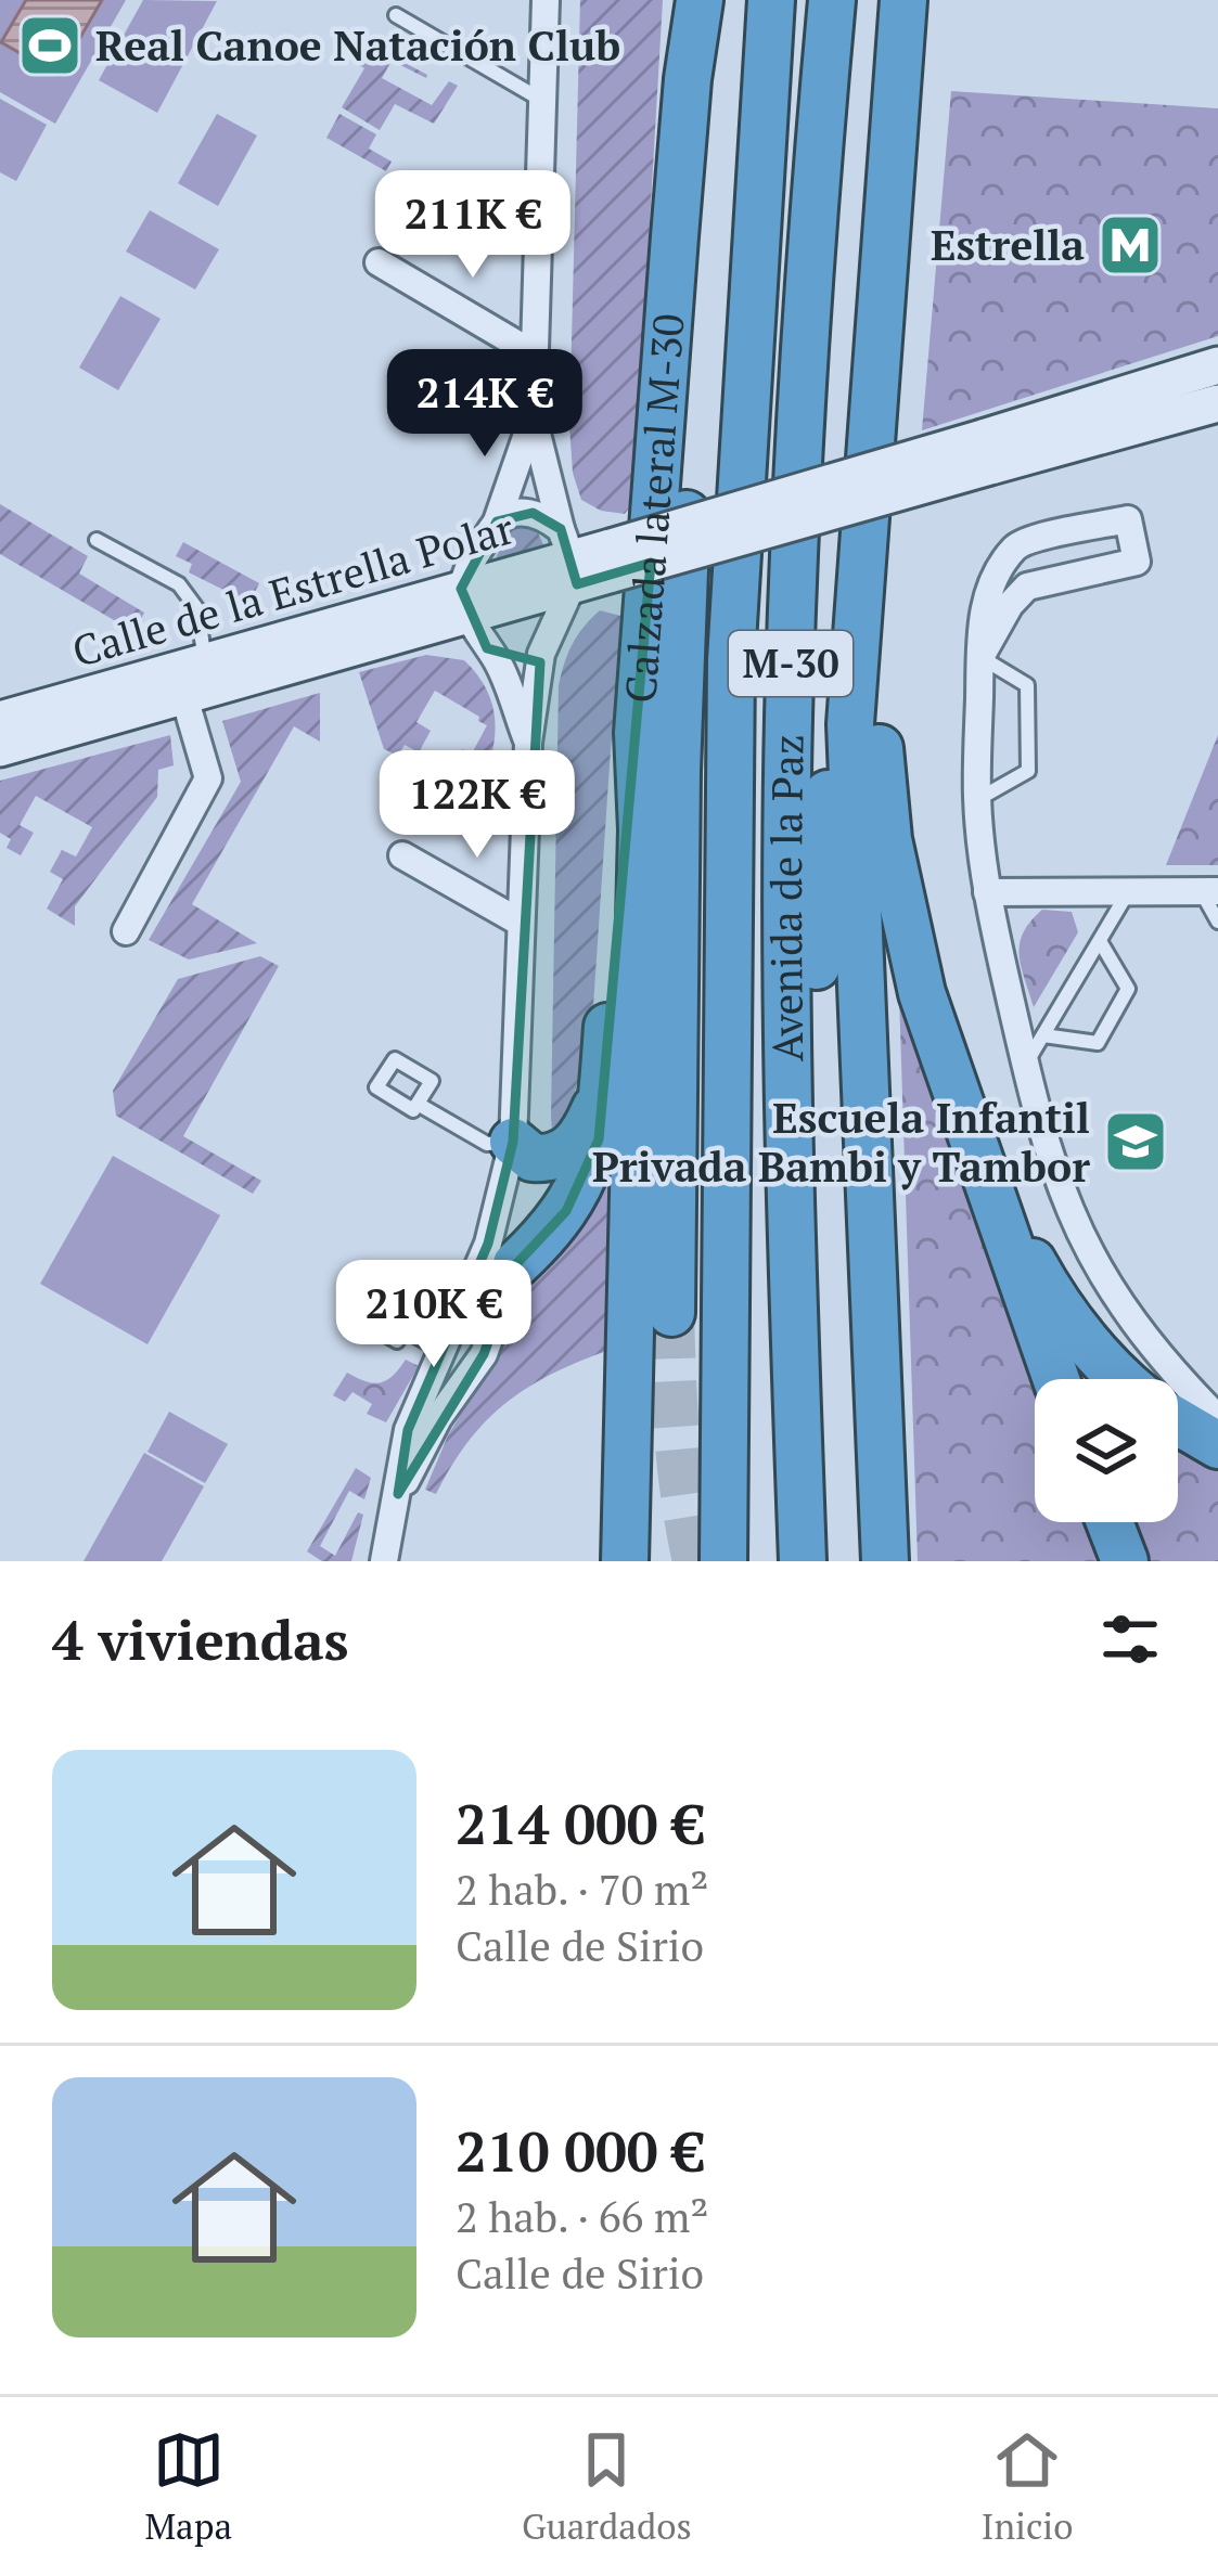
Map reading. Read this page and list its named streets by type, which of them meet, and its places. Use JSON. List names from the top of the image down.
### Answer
{
  "streets": {
    "highway": ["Calzada lateral M-30", "M-30", "Avenida de la Paz"],
    "main road": ["Calle de la Estrella Polar"]
  },
  "places": {
    "sports": ["Real Canoe Natación Club"],
    "metro station": ["Estrella"],
    "school or university": ["Escuela Infantil Privada Bambi y Tambor"]
  },
  "page": {
    "price": [
      "211K €",
      "214K €",
      "122K €",
      "210K €"
    ],
    "heading": "4 viviendas",
    "list": [
      {
        "name": "214 000 €",
        "note": "2 hab. · 70 m² · Calle de Sirio"
      },
      {
        "name": "210 000 €",
        "note": "2 hab. · 66 m² · Calle de Sirio"
      }
    ],
    "tabs": ["Mapa", "Guardados", "Inicio"]
  }
}
